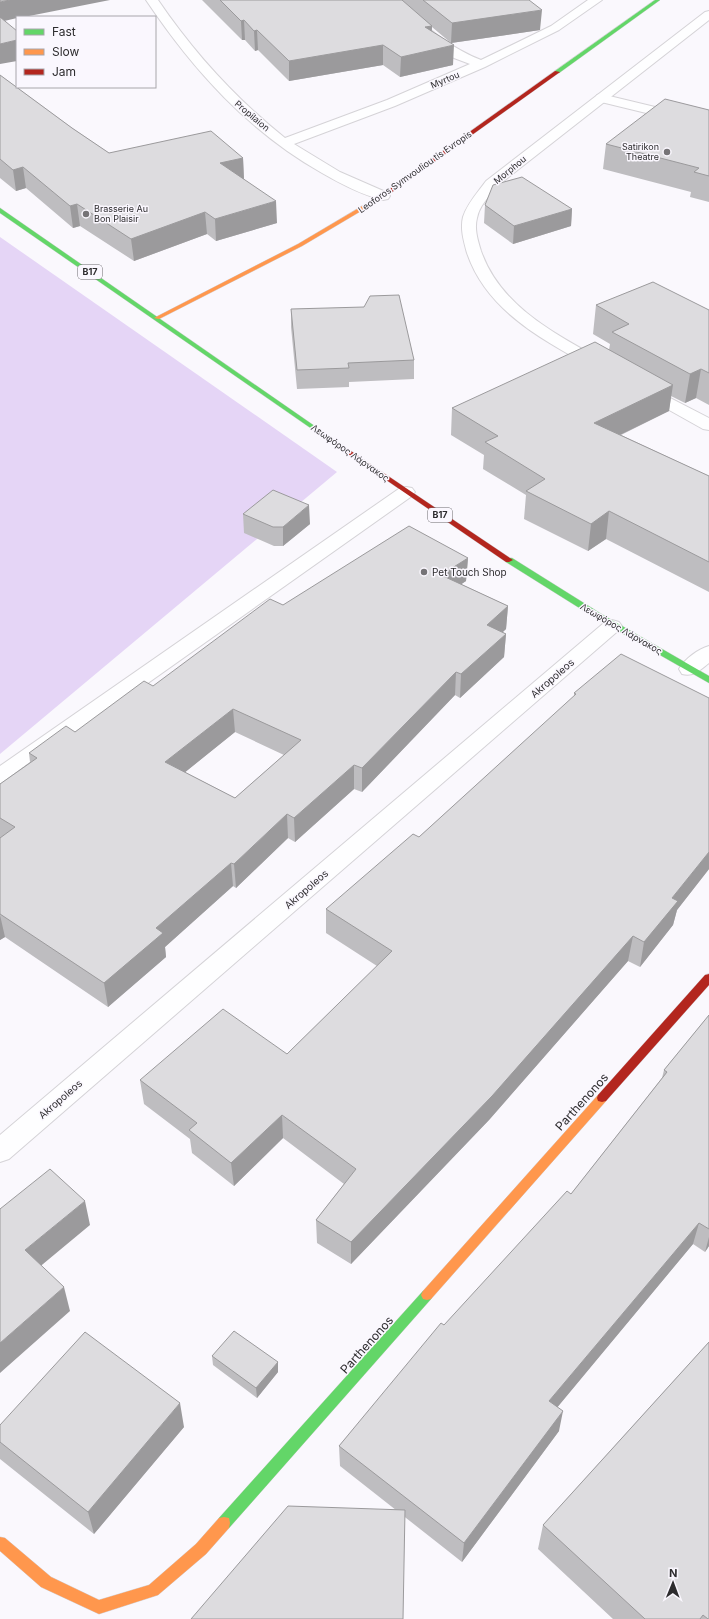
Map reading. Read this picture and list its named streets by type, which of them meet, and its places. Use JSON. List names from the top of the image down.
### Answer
{
  "streets": {
    "street": [
      "Myrtou",
      "Propilaion",
      "Morphou",
      "Leoforos Symvouliou tis Evropis",
      "B17",
      "Λεωφόρος Λάρνακος",
      "Akropoleos",
      "Parthenonos"
    ]
  },
  "crossings": [
    ["Myrtou", "Propilaion"],
    ["Propilaion", "Leoforos Symvouliou tis Evropis"],
    ["Leoforos Symvouliou tis Evropis", "Λεωφόρος Λάρνακος"],
    ["Λεωφόρος Λάρνακος", "Akropoleos"]
  ],
  "places": ["Satirikon Theatre", "Brasserie Au Bon Plaisir", "Pet Touch Shop"],
  "legend": ["Fast", "Slow", "Jam"],
  "north": "top"
}
